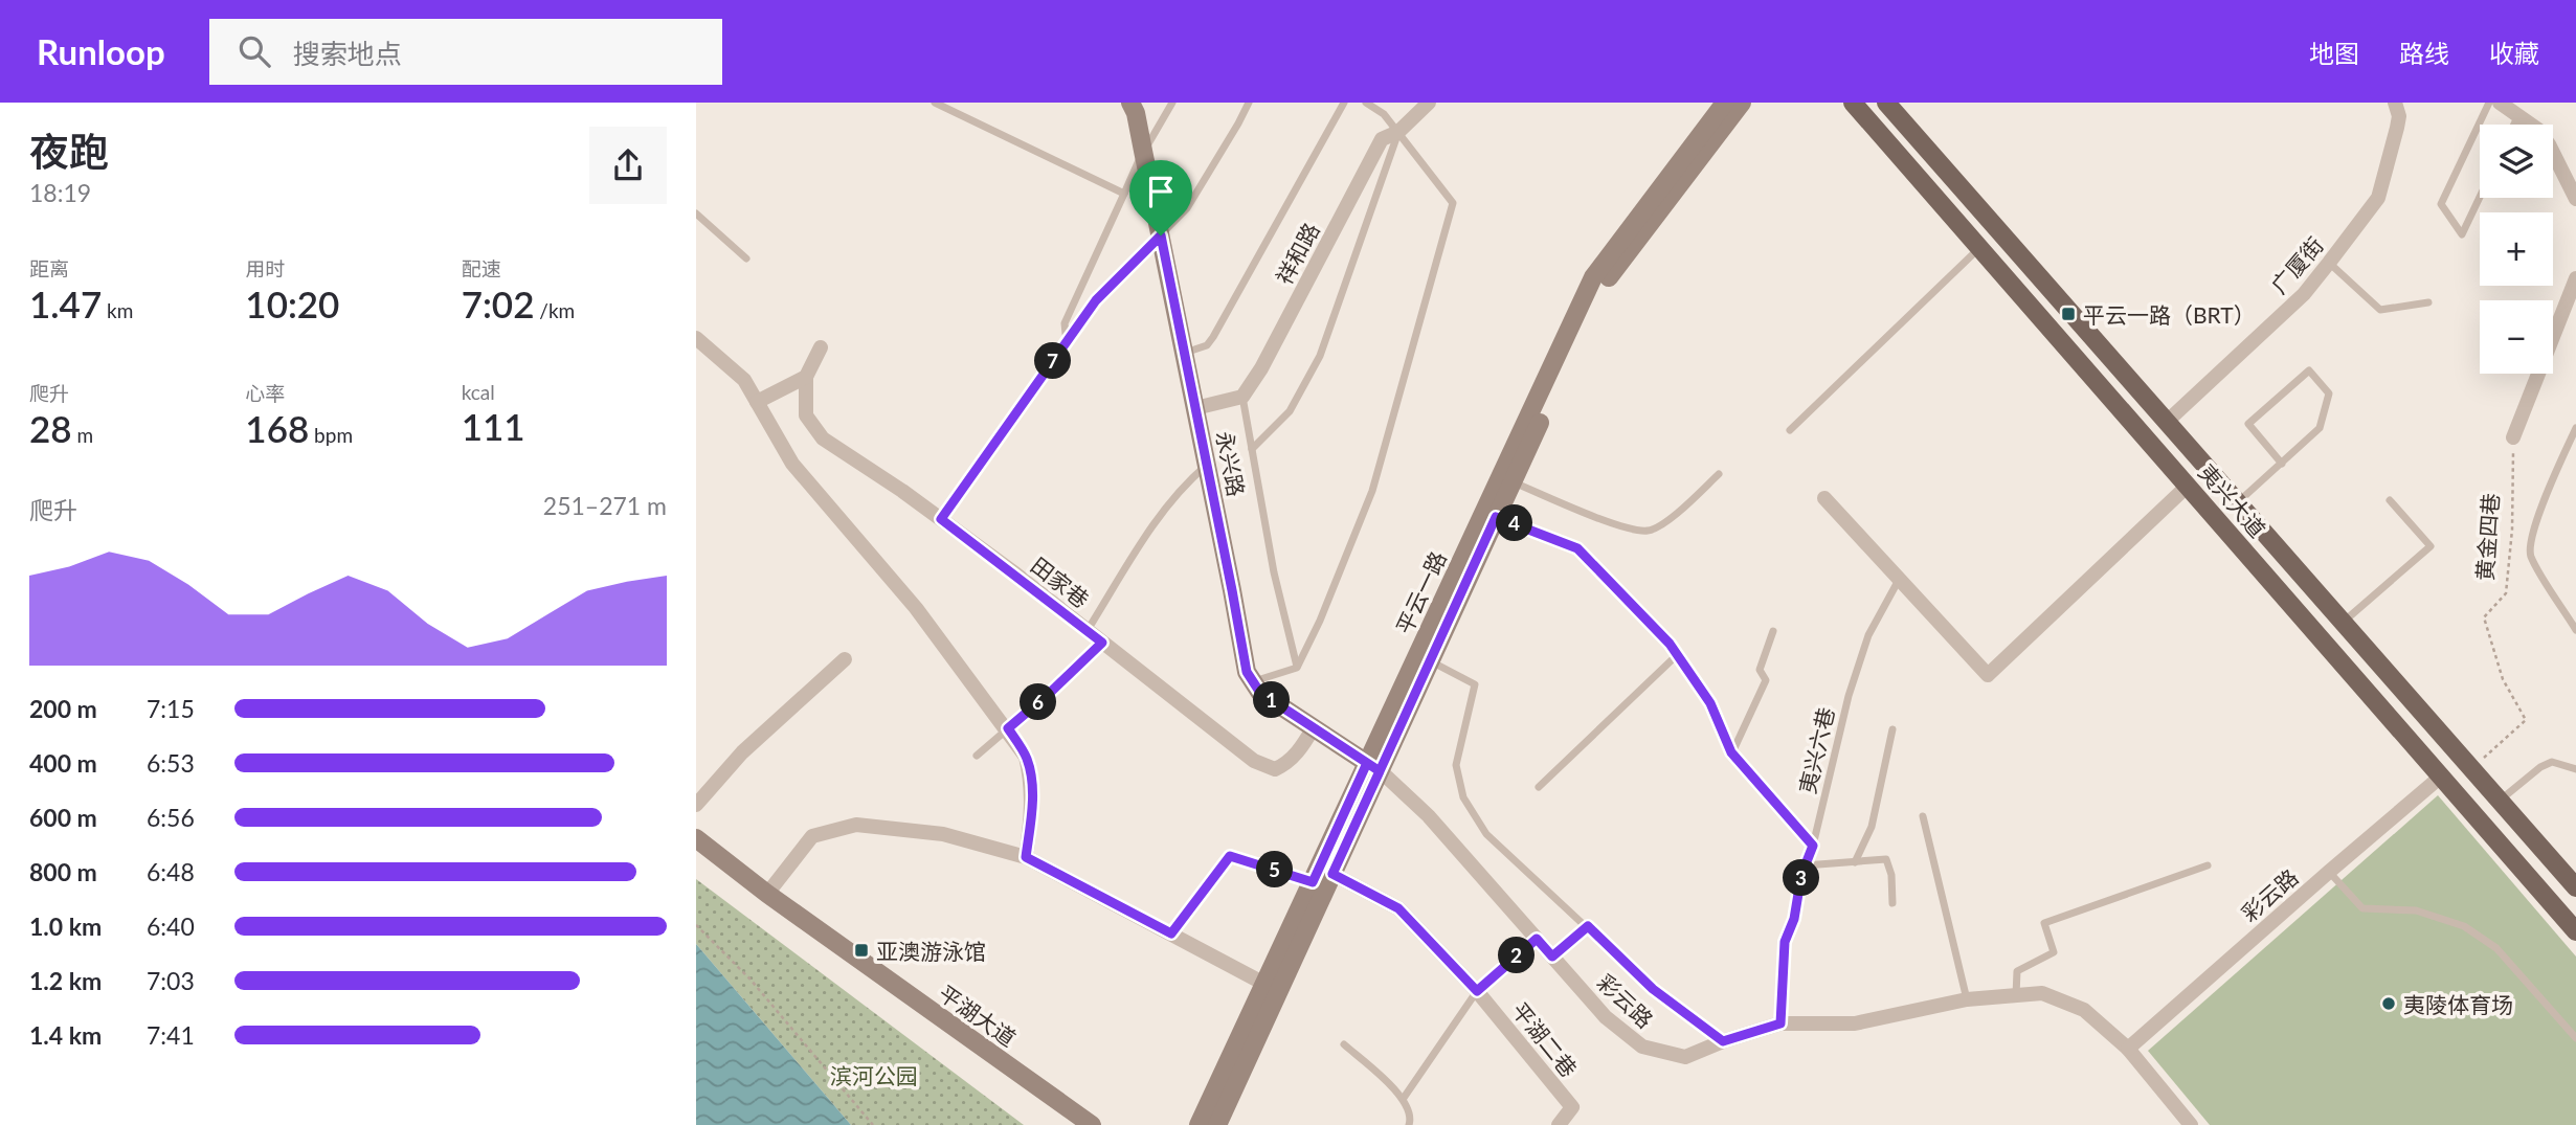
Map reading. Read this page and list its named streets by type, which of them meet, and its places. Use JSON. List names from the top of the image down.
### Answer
{
  "streets": {
    "main road": [
      "永兴路",
      "夷兴大道",
      "平云一路",
      "平湖大道"
    ],
    "street": [
      "祥和路",
      "广厦街",
      "田家巷",
      "彩云路",
      "平湖二巷"
    ],
    "lane": ["夷兴六巷"],
    "path": ["黄金四巷"]
  },
  "crossings": [
    ["广厦街", "夷兴大道"],
    ["夷兴大道", "黄金四巷"],
    ["夷兴大道", "彩云路"],
    ["平云一路", "彩云路"],
    ["平云一路", "平湖二巷"],
    ["夷兴六巷", "彩云路"]
  ],
  "parks": ["滨河公园"],
  "places": {
    "transit": ["平云一路（BRT）", "亚澳游泳馆"],
    "other": ["夷陵体育场"]
  },
  "page": {
    "header": "Runloop",
    "search": "搜索地点",
    "nav": ["地图", "路线", "收藏"],
    "heading": ["夜跑", "18:19"],
    "map_buttons": ["+", "−"],
    "stats": [
      ["距离", "1.47 km"],
      ["用时", "10:20"],
      ["配速", "7:02 /km"],
      ["爬升", "28 m"],
      ["心率", "168 bpm"],
      ["kcal", "111"]
    ],
    "pins": [
      "7",
      "4",
      "1",
      "6",
      "5",
      "3",
      "2"
    ],
    "chart": ["爬升", "251–271 m"],
    "list": [
      {
        "name": "200 m",
        "note": "7:15"
      },
      {
        "name": "400 m",
        "note": "6:53"
      },
      {
        "name": "600 m",
        "note": "6:56"
      },
      {
        "name": "800 m",
        "note": "6:48"
      },
      {
        "name": "1.0 km",
        "note": "6:40"
      },
      {
        "name": "1.2 km",
        "note": "7:03"
      },
      {
        "name": "1.4 km",
        "note": "7:41"
      }
    ]
  }
}
